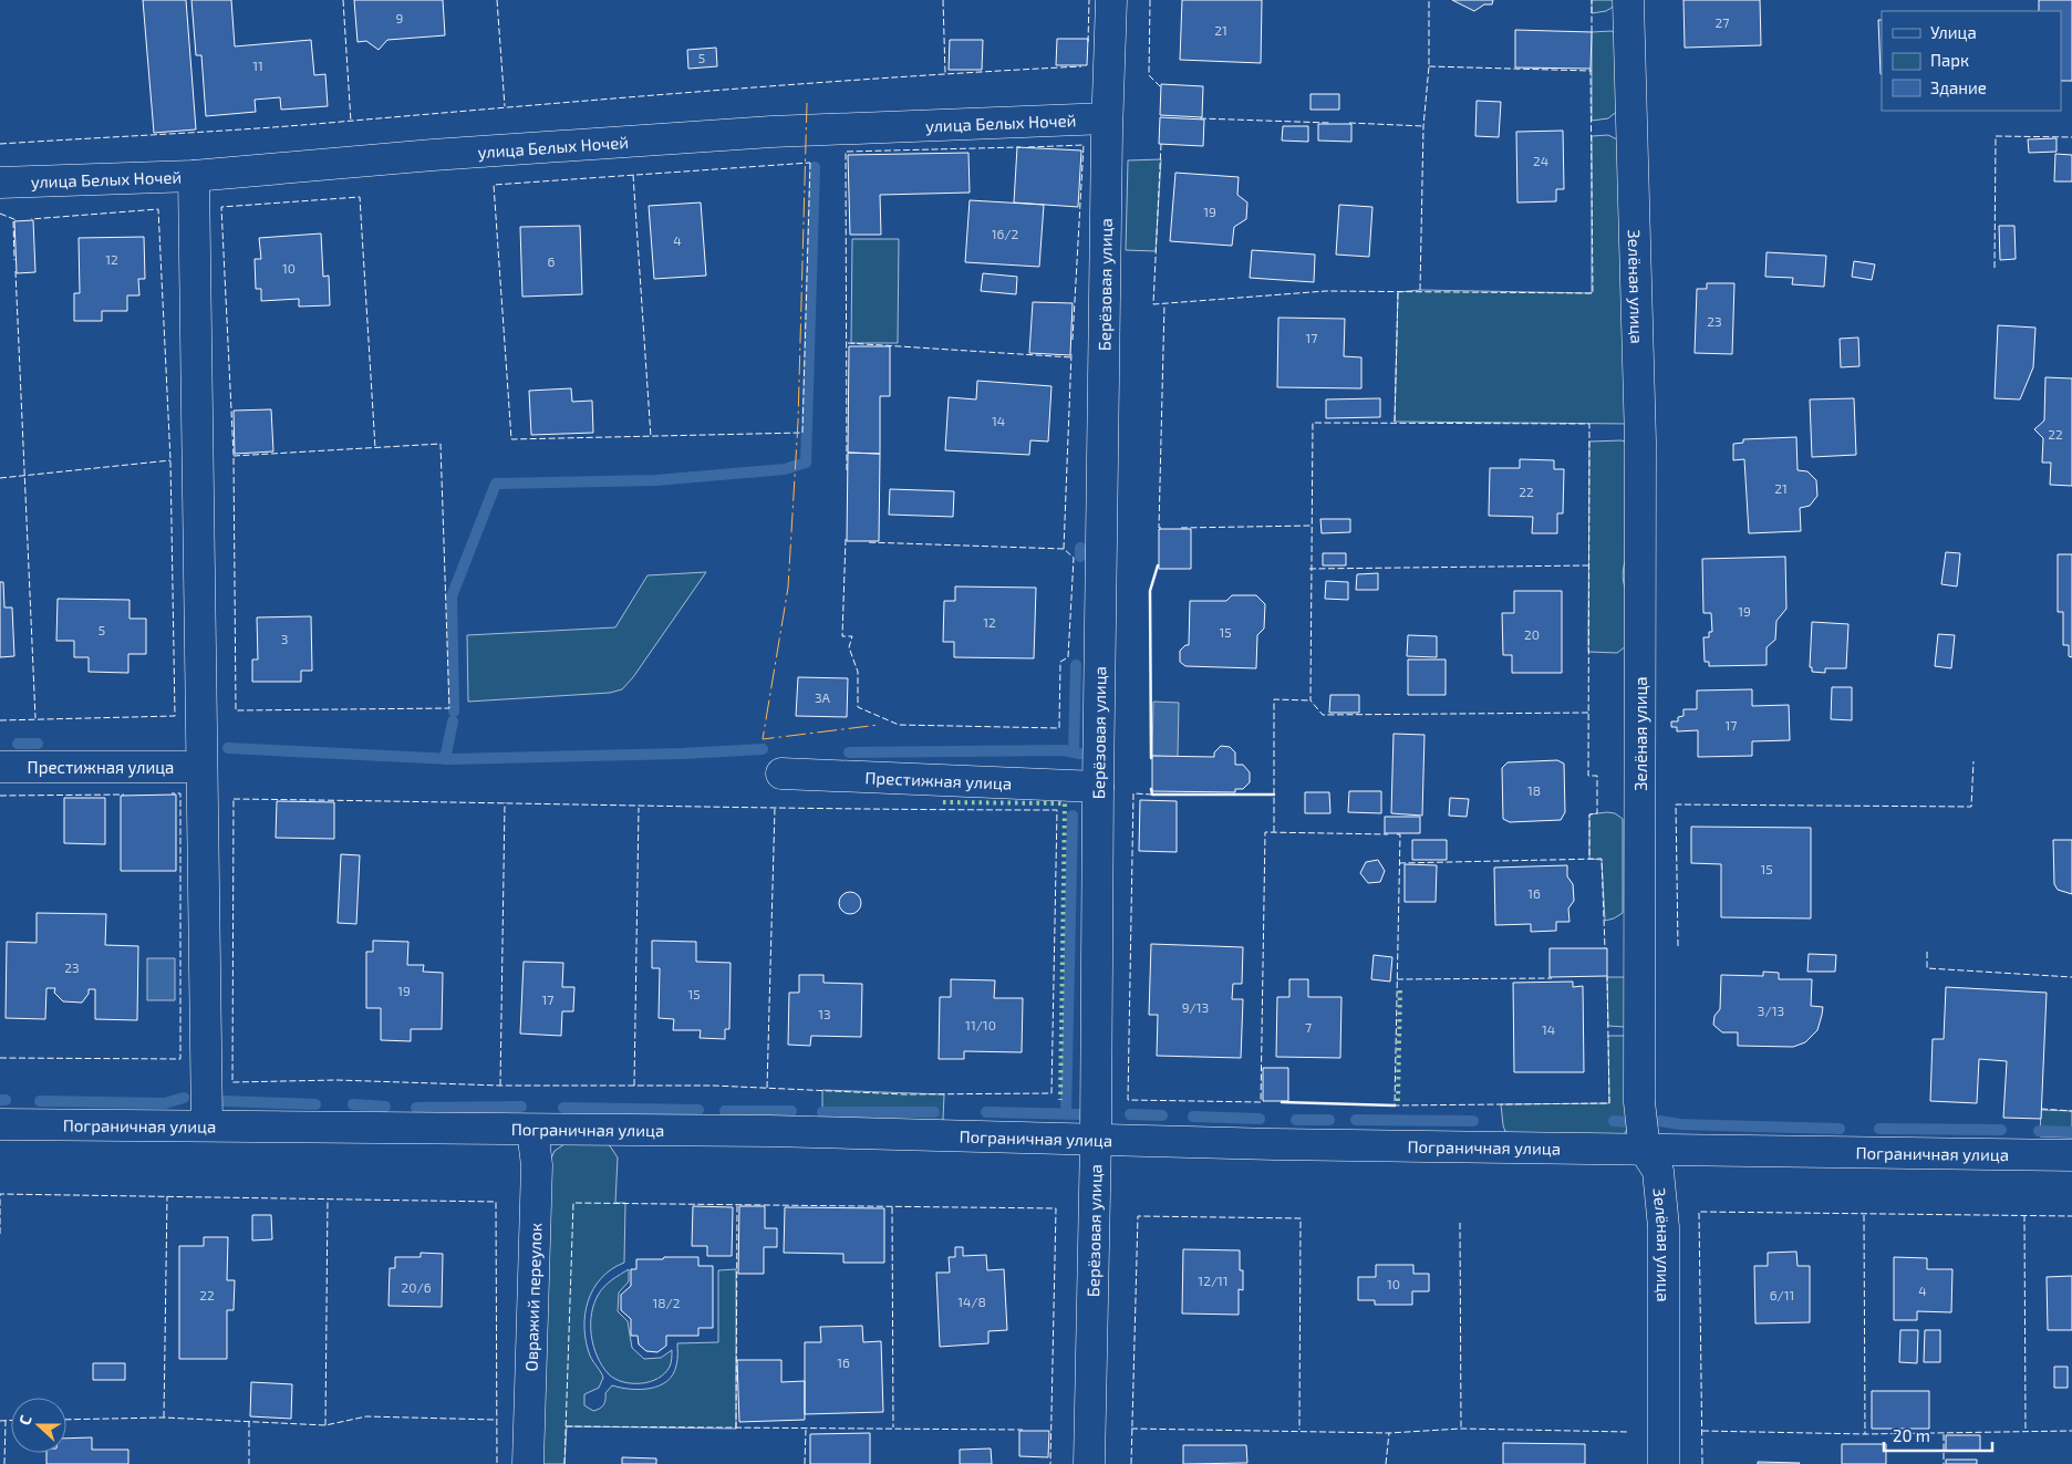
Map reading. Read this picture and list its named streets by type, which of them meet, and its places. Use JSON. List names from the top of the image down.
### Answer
{
  "streets": {
    "street": [
      "улица Белых Ночей",
      "Берёзовая улица",
      "Зелёная улица",
      "Престижная улица",
      "Пограничная улица",
      "Овражий переулок"
    ]
  },
  "crossings": [
    ["улица Белых Ночей", "Берёзовая улица"],
    ["Берёзовая улица", "Престижная улица"],
    ["Берёзовая улица", "Пограничная улица"],
    ["Зелёная улица", "Пограничная улица"],
    ["Пограничная улица", "Овражий переулок"]
  ],
  "house_numbers": [
    "9",
    "27",
    "21",
    "5",
    "11",
    "24",
    "19",
    "16/2",
    "4",
    "12",
    "6",
    "10",
    "23",
    "17",
    "14",
    "22",
    "21",
    "22",
    "19",
    "12",
    "5",
    "15",
    "20",
    "3",
    "3А",
    "17",
    "18",
    "15",
    "16",
    "23",
    "19",
    "15",
    "17",
    "9/13",
    "3/13",
    "13",
    "11/10",
    "7",
    "14",
    "12/11",
    "10",
    "20/6",
    "4",
    "22",
    "6/11",
    "14/8",
    "18/2",
    "16"
  ],
  "legend": ["Улица", "Парк", "Здание"],
  "scale_bar": "20 m",
  "north": "left"
}
